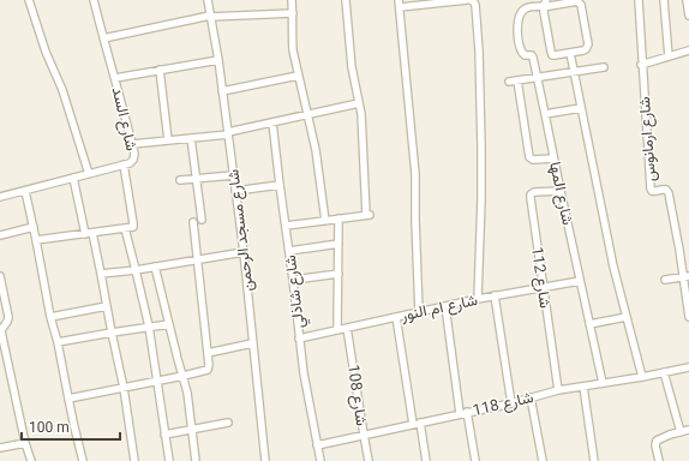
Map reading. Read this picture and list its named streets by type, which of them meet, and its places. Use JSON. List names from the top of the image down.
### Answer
{
  "streets": {
    "street": [
      "شارع السد",
      "شارع ارمانوس",
      "شارع المها",
      "شارع مسجد الرحمن",
      "شارع 112",
      "شارع شاذلي",
      "شارع ام النور",
      "شارع 108",
      "شارع 118"
    ]
  },
  "crossings": [
    ["شارع المها", "شارع 112"],
    ["شارع المها", "شارع ام النور"],
    ["شارع المها", "شارع 118"],
    ["شارع 112", "شارع ام النور"],
    ["شارع 112", "شارع 118"],
    ["شارع شاذلي", "شارع ام النور"],
    ["شارع شاذلي", "شارع 118"],
    ["شارع ام النور", "شارع 108"],
    ["شارع 108", "شارع 118"]
  ],
  "scale_bar": "100 m"
}
